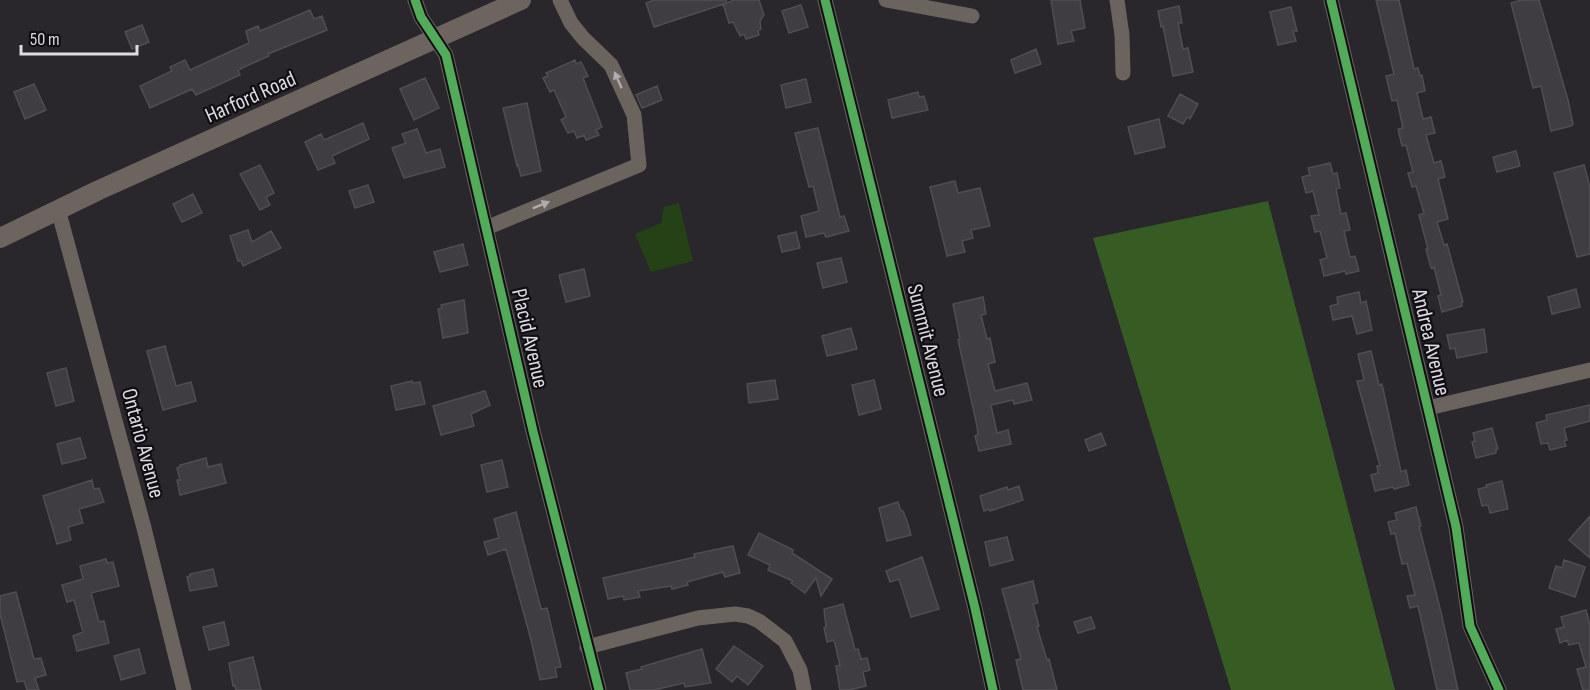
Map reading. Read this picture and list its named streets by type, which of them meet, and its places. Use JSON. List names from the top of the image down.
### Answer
{
  "streets": {
    "main road": ["Harford Road"],
    "street": [
      "Placid Avenue",
      "Summit Avenue",
      "Andrea Avenue",
      "Ontario Avenue"
    ]
  },
  "crossings": [
    ["Harford Road", "Placid Avenue"],
    ["Harford Road", "Ontario Avenue"]
  ],
  "scale_bar": "50 m"
}
